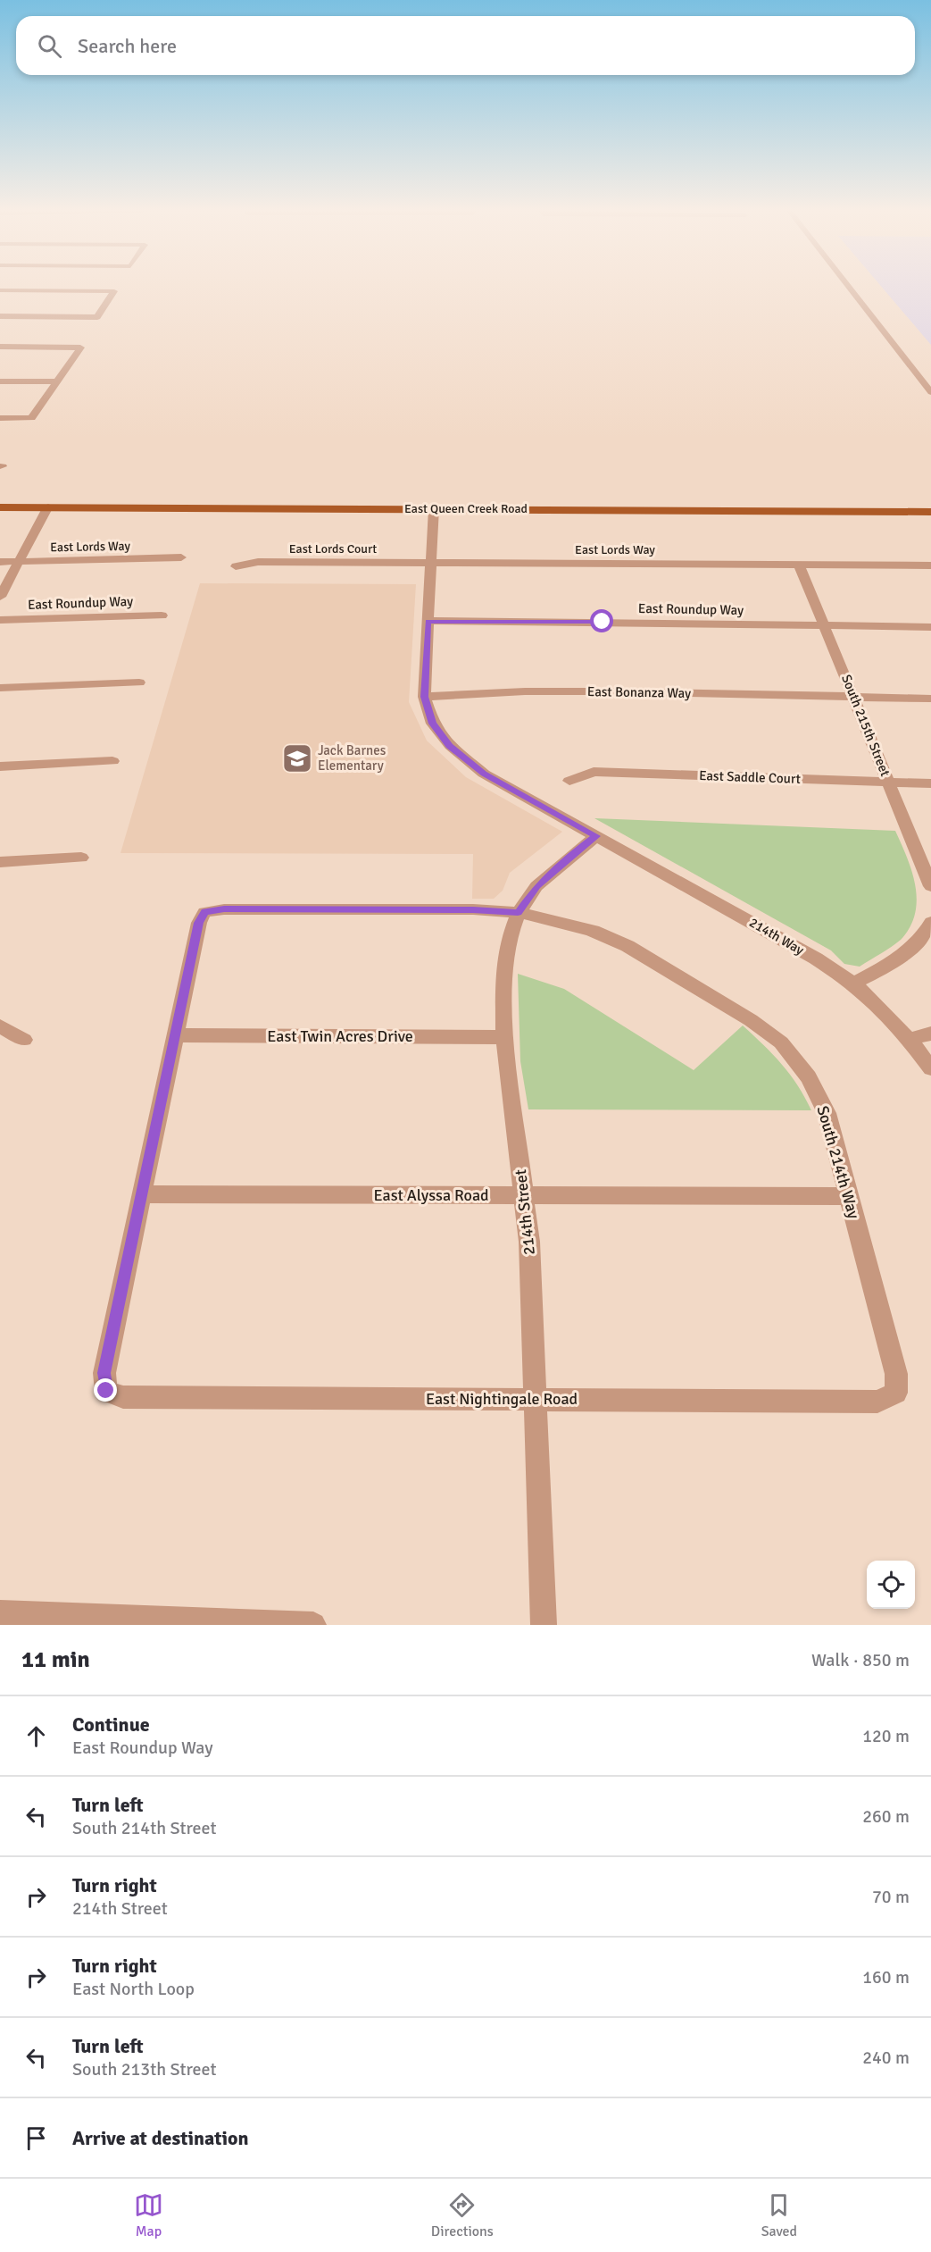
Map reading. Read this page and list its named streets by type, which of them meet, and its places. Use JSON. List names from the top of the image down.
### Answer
{
  "streets": {
    "main road": ["East Queen Creek Road"],
    "street": [
      "East Lords Way",
      "East Lords Court",
      "East Roundup Way",
      "East Bonanza Way",
      "South 215th Street",
      "East Saddle Court",
      "214th Way",
      "East Twin Acres Drive",
      "South 214th Way",
      "East Alyssa Road",
      "214th Street",
      "East Nightingale Road"
    ]
  },
  "crossings": [
    ["East Lords Way", "East Lords Court"],
    ["East Lords Way", "South 215th Street"],
    ["East Roundup Way", "South 215th Street"],
    ["East Bonanza Way", "South 215th Street"],
    ["East Bonanza Way", "214th Way"],
    ["South 215th Street", "East Saddle Court"],
    ["214th Way", "214th Street"],
    ["East Twin Acres Drive", "South 214th Way"],
    ["East Twin Acres Drive", "214th Street"],
    ["South 214th Way", "East Alyssa Road"],
    ["South 214th Way", "214th Street"],
    ["South 214th Way", "East Nightingale Road"],
    ["East Alyssa Road", "214th Street"],
    ["East Alyssa Road", "East Nightingale Road"],
    ["214th Street", "East Nightingale Road"]
  ],
  "places": {
    "school or university": ["Jack Barnes Elementary"]
  },
  "page": {
    "search": "Search here",
    "heading": ["11 min", "Walk · 850 m"],
    "list": [
      ["Continue", "East Roundup Way", "120 m"],
      ["Turn left", "South 214th Street", "260 m"],
      ["Turn right", "214th Street", "70 m"],
      ["Turn right", "East North Loop", "160 m"],
      ["Turn left", "South 213th Street", "240 m"],
      "Arrive at destination"
    ],
    "nav": ["Map", "Directions", "Saved"]
  }
}
